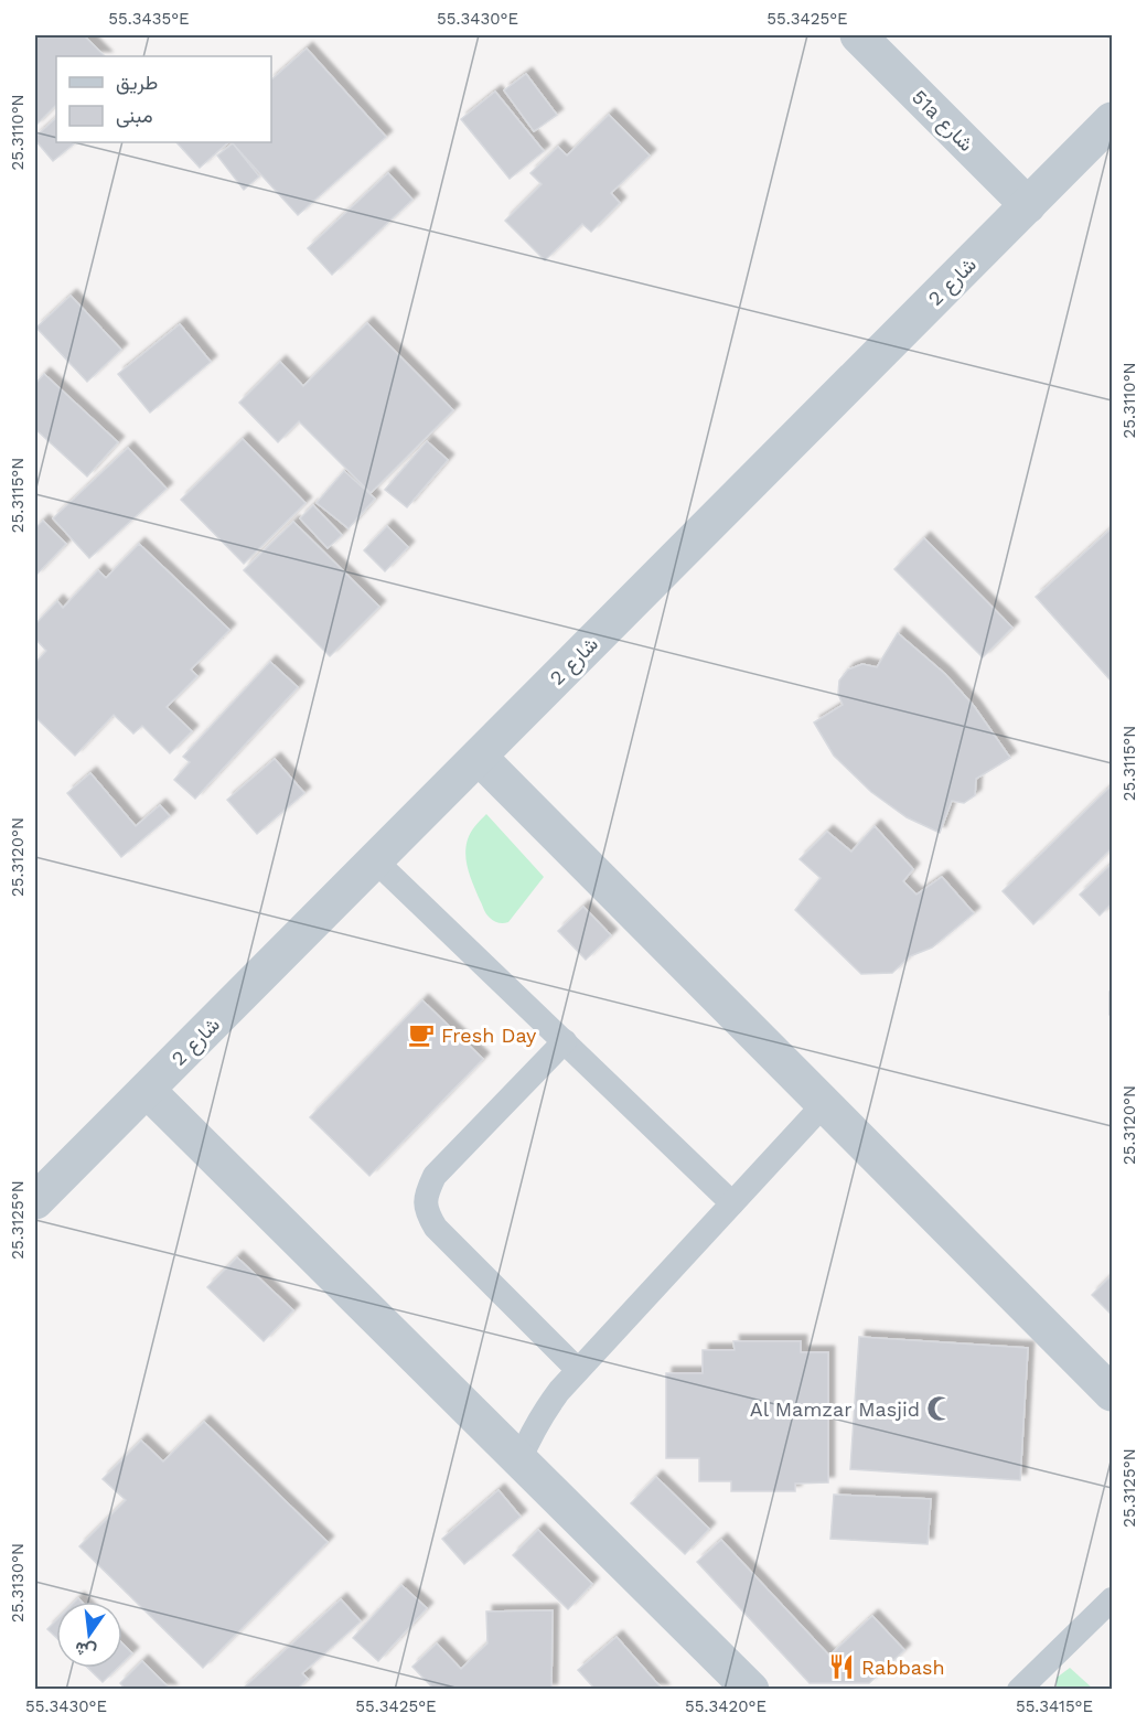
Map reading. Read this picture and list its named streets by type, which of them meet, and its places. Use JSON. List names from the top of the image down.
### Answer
{
  "streets": {
    "street": ["51a شارع", "شارع 2"]
  },
  "crossings": [
    ["51a شارع", "شارع 2"]
  ],
  "places": {
    "cafe": ["Fresh Day"],
    "mosque": ["Al Mamzar Masjid"],
    "restaurant": ["Rabbash"]
  },
  "legend": ["طريق", "مبنى"],
  "north": "bottom",
  "coordinates": [
    "55.3435°E",
    "55.3430°E",
    "55.3425°E",
    "25.3110°N",
    "25.3115°N",
    "25.3120°N",
    "25.3125°N",
    "25.3130°N",
    "55.3420°E",
    "55.3415°E"
  ]
}
